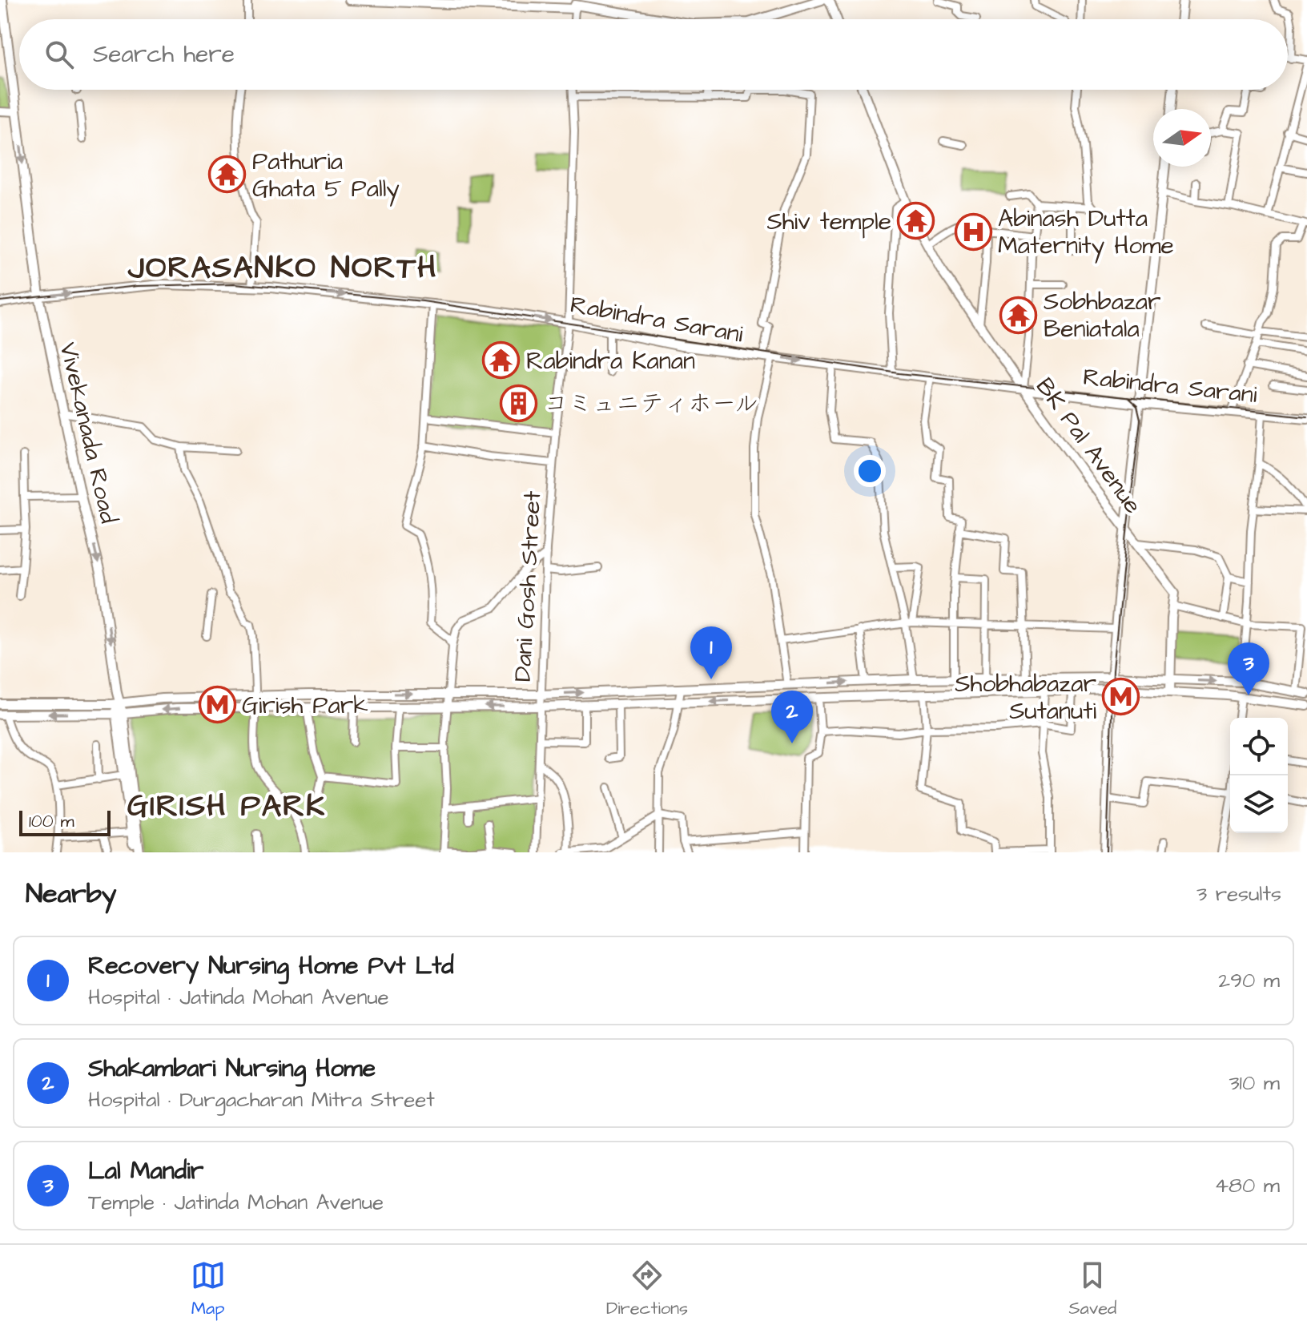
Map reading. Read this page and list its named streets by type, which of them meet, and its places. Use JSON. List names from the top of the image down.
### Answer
{
  "streets": {
    "main road": ["Rabindra Sarani", "Vivekanada Road", "BK Pal Avenue"],
    "street": ["Dani Gosh Street"]
  },
  "crossings": [
    ["Rabindra Sarani", "Vivekanada Road"],
    ["Rabindra Sarani", "BK Pal Avenue"],
    ["Rabindra Sarani", "Dani Gosh Street"]
  ],
  "one_way": ["Rabindra Sarani", "Vivekanada Road"],
  "districts": ["JORASANKO NORTH", "GIRISH PARK"],
  "places": {
    "temple": [
      "Pathuria Ghata 5 Pally",
      "Shiv temple",
      "Sobhbazar Beniatala",
      "Rabindra Kanan"
    ],
    "hospital": ["Abinash Dutta Maternity Home"],
    "building": ["コミュニティホール"],
    "metro station": ["Shobhabazar Sutanuti", "Girish Park"]
  },
  "scale_bar": "100 m",
  "north": "right",
  "page": {
    "search": "Search here",
    "pins": ["1", "3", "2"],
    "scale": "100 m",
    "heading": ["Nearby", "3 results"],
    "list": [
      {
        "mark": "1",
        "name": "Recovery Nursing Home Pvt Ltd",
        "note": "Hospital · Jatinda Mohan Avenue",
        "value": "290 m"
      },
      {
        "mark": "2",
        "name": "Shakambari Nursing Home",
        "note": "Hospital · Durgacharan Mitra Street",
        "value": "310 m"
      },
      {
        "mark": "3",
        "name": "Lal Mandir",
        "note": "Temple · Jatinda Mohan Avenue",
        "value": "480 m"
      }
    ],
    "nav": ["Map", "Directions", "Saved"]
  }
}
